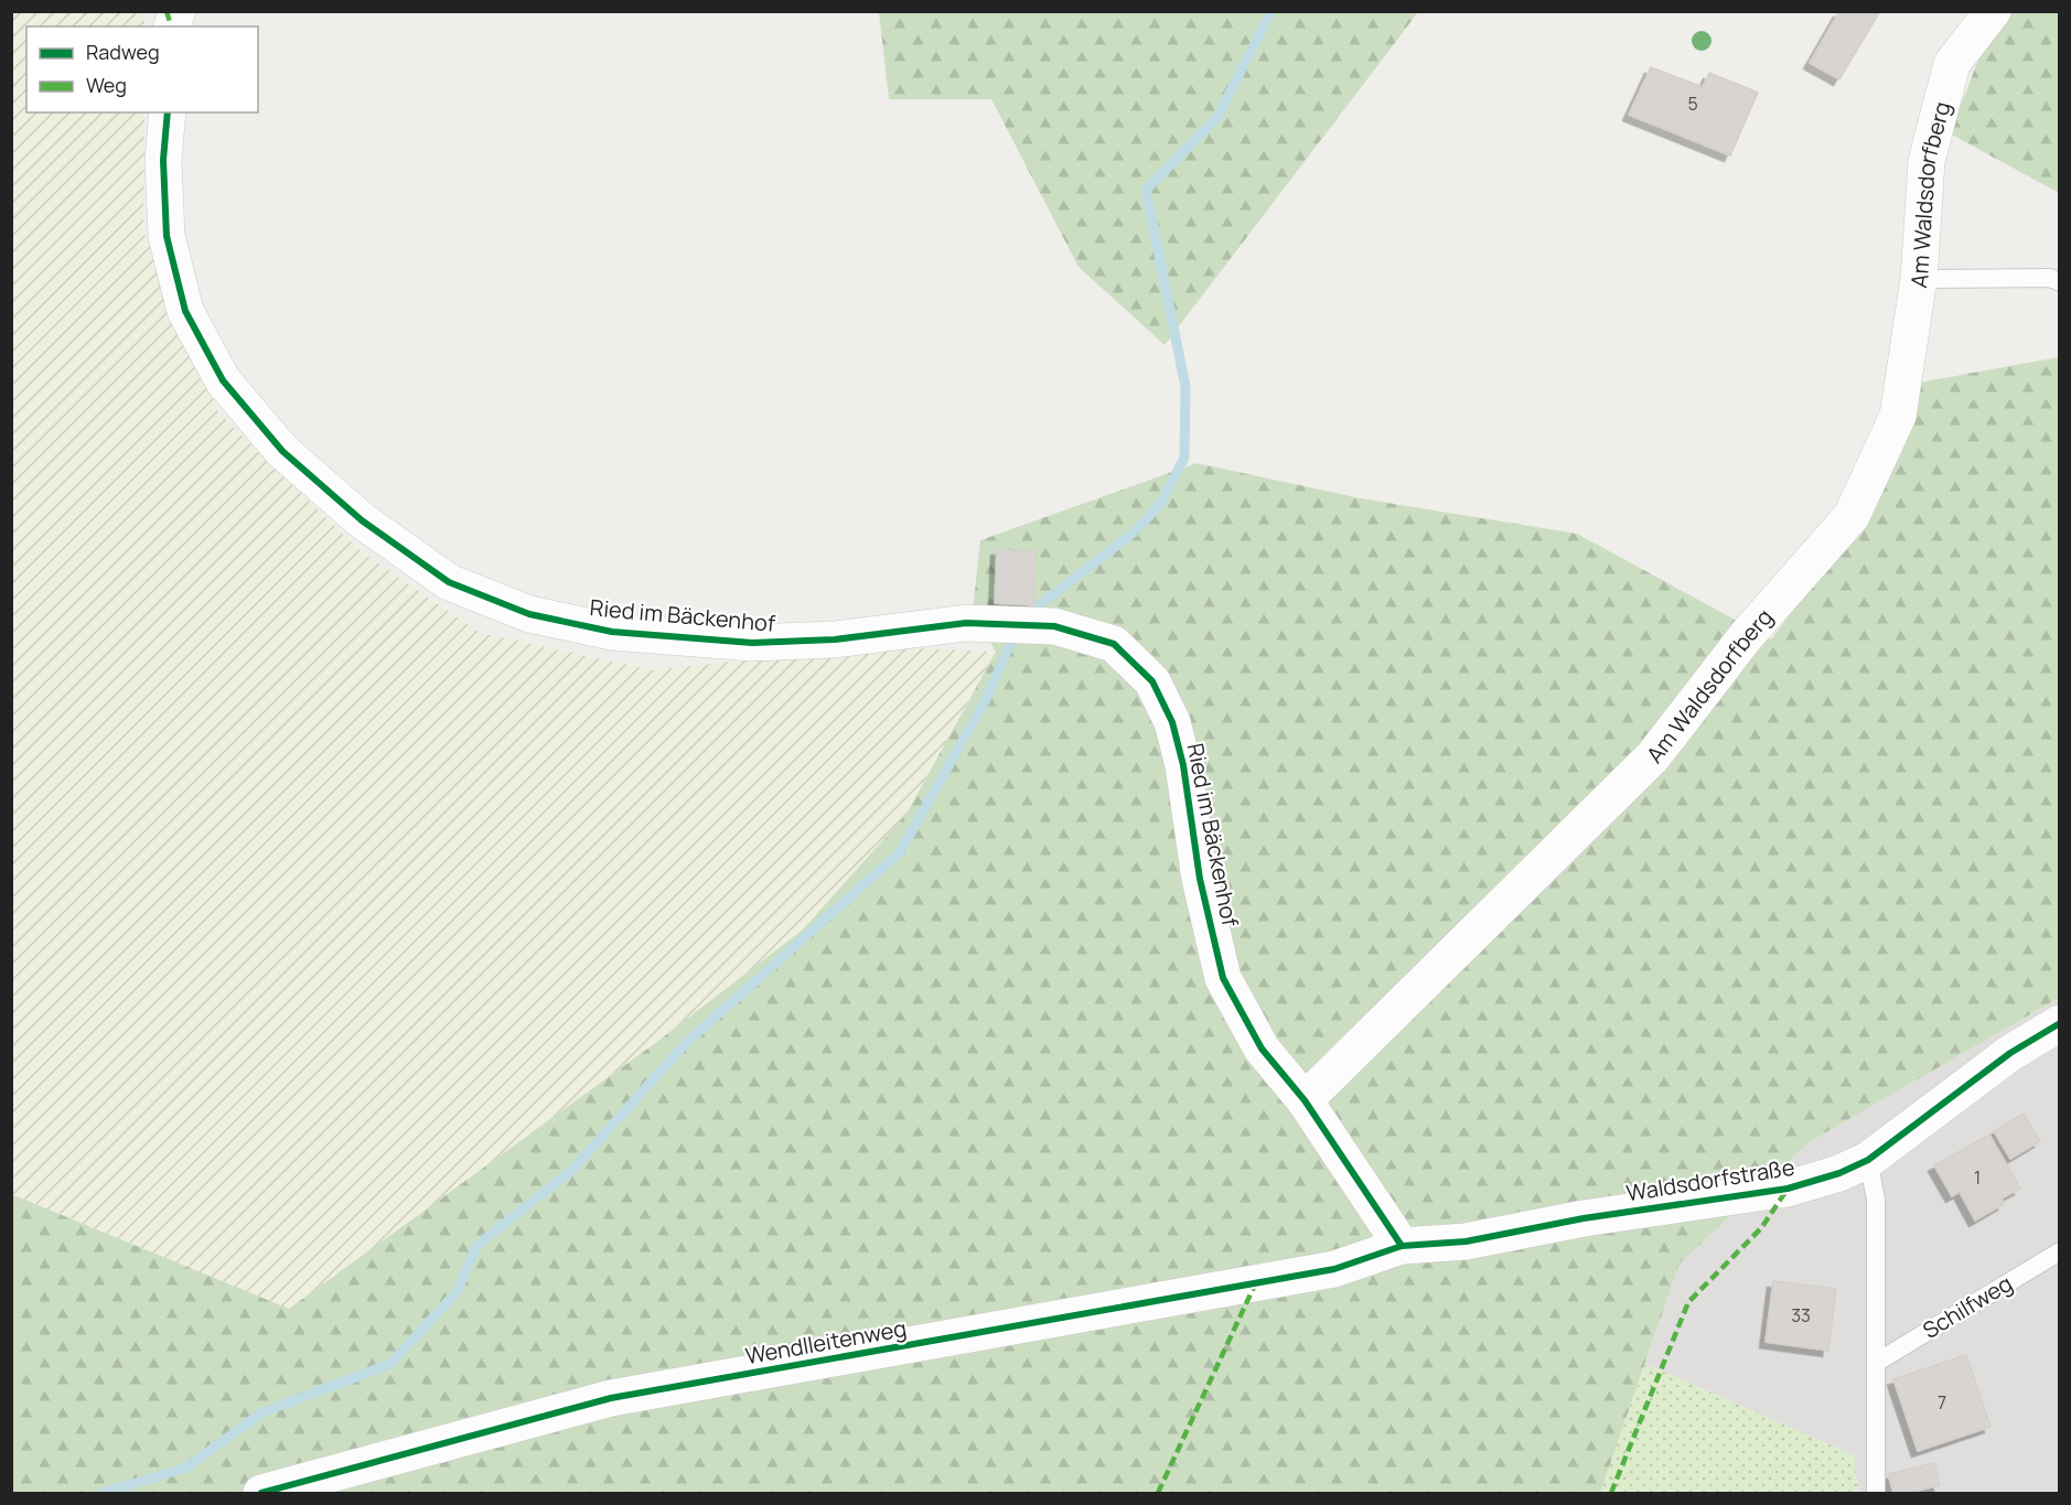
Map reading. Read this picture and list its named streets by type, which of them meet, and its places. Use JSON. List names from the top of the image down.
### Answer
{
  "streets": {
    "street": [
      "Am Waldsdorfberg",
      "Ried im Bäckenhof",
      "Waldsdorfstraße",
      "Wendlleitenweg"
    ],
    "lane": ["Schilfweg"]
  },
  "crossings": [
    ["Am Waldsdorfberg", "Ried im Bäckenhof"],
    ["Waldsdorfstraße", "Wendlleitenweg"]
  ],
  "house_numbers": [
    "5",
    "1",
    "33",
    "7"
  ],
  "legend": ["Radweg", "Weg"]
}
